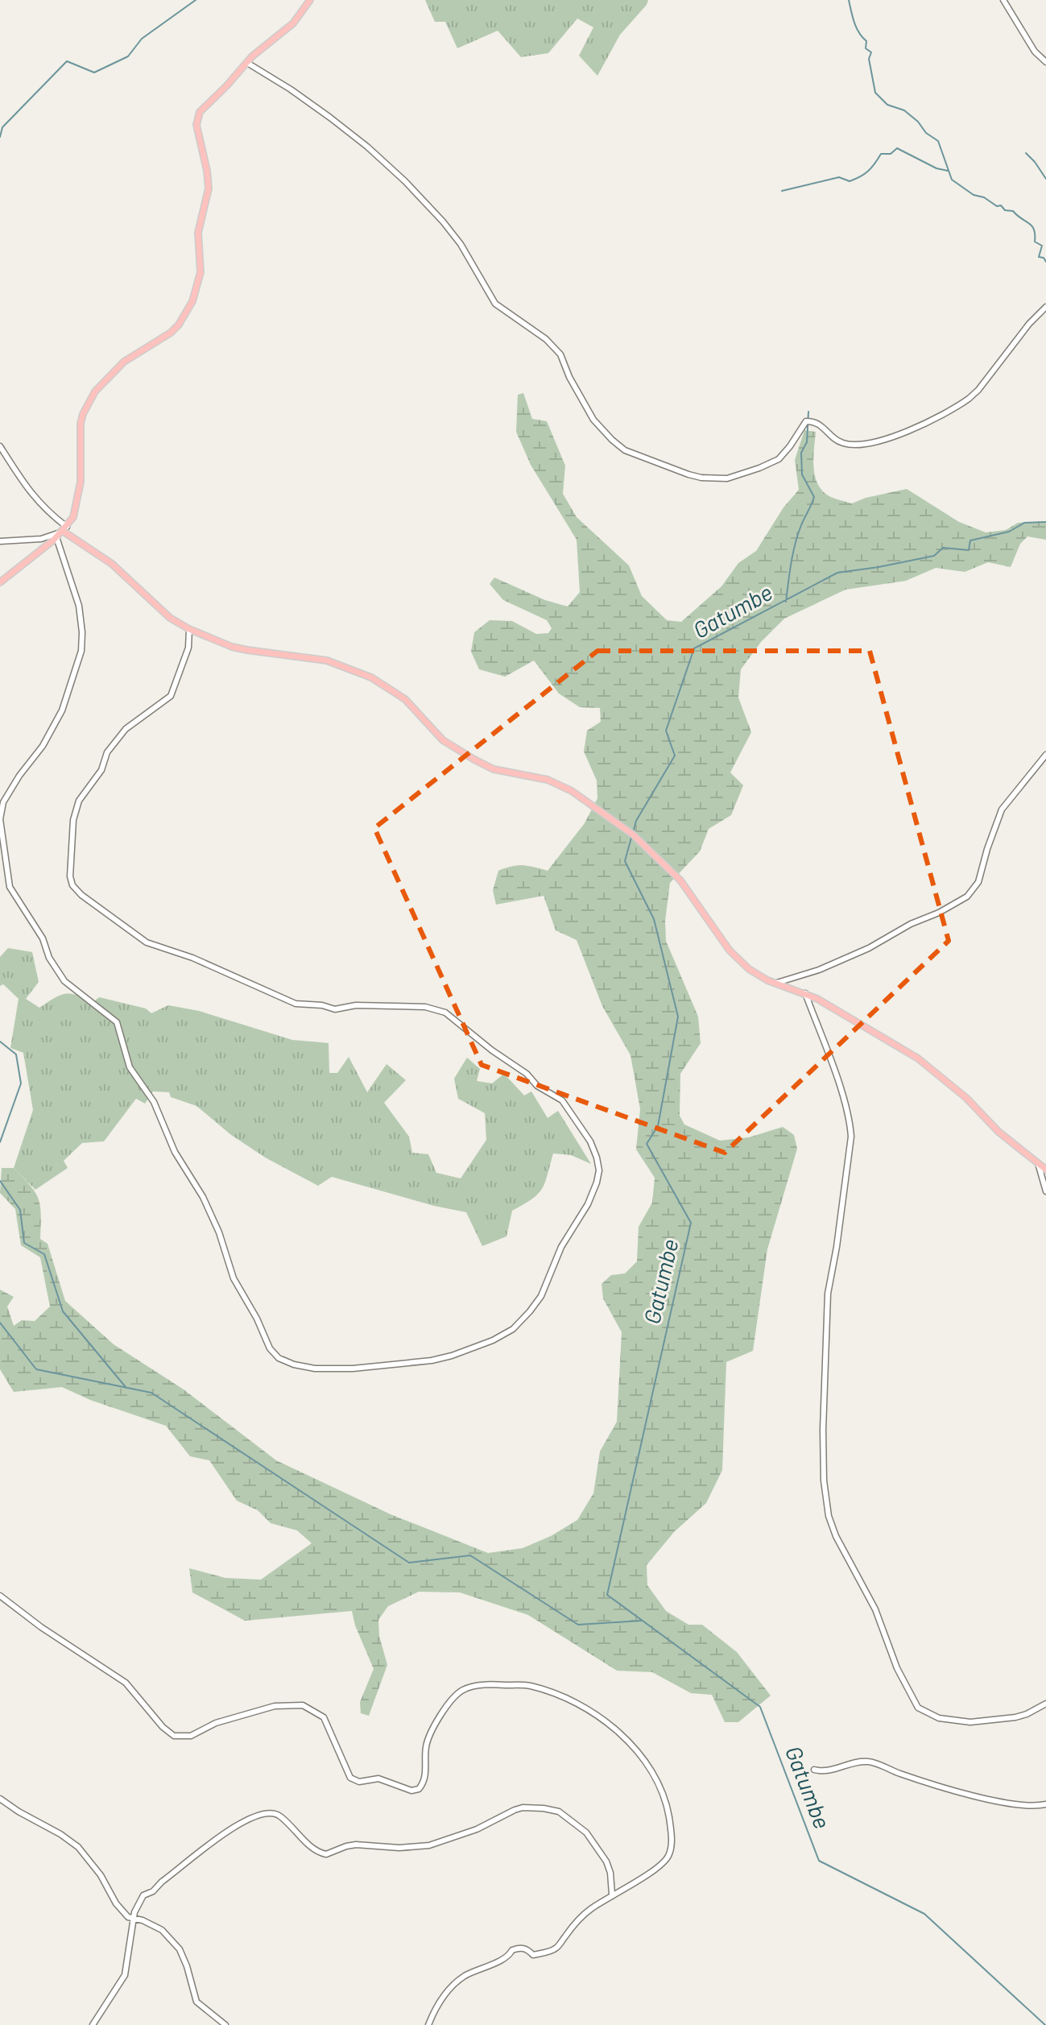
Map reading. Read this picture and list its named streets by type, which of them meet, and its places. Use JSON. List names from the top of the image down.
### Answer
{
  "water": ["Gatumbe"]
}
